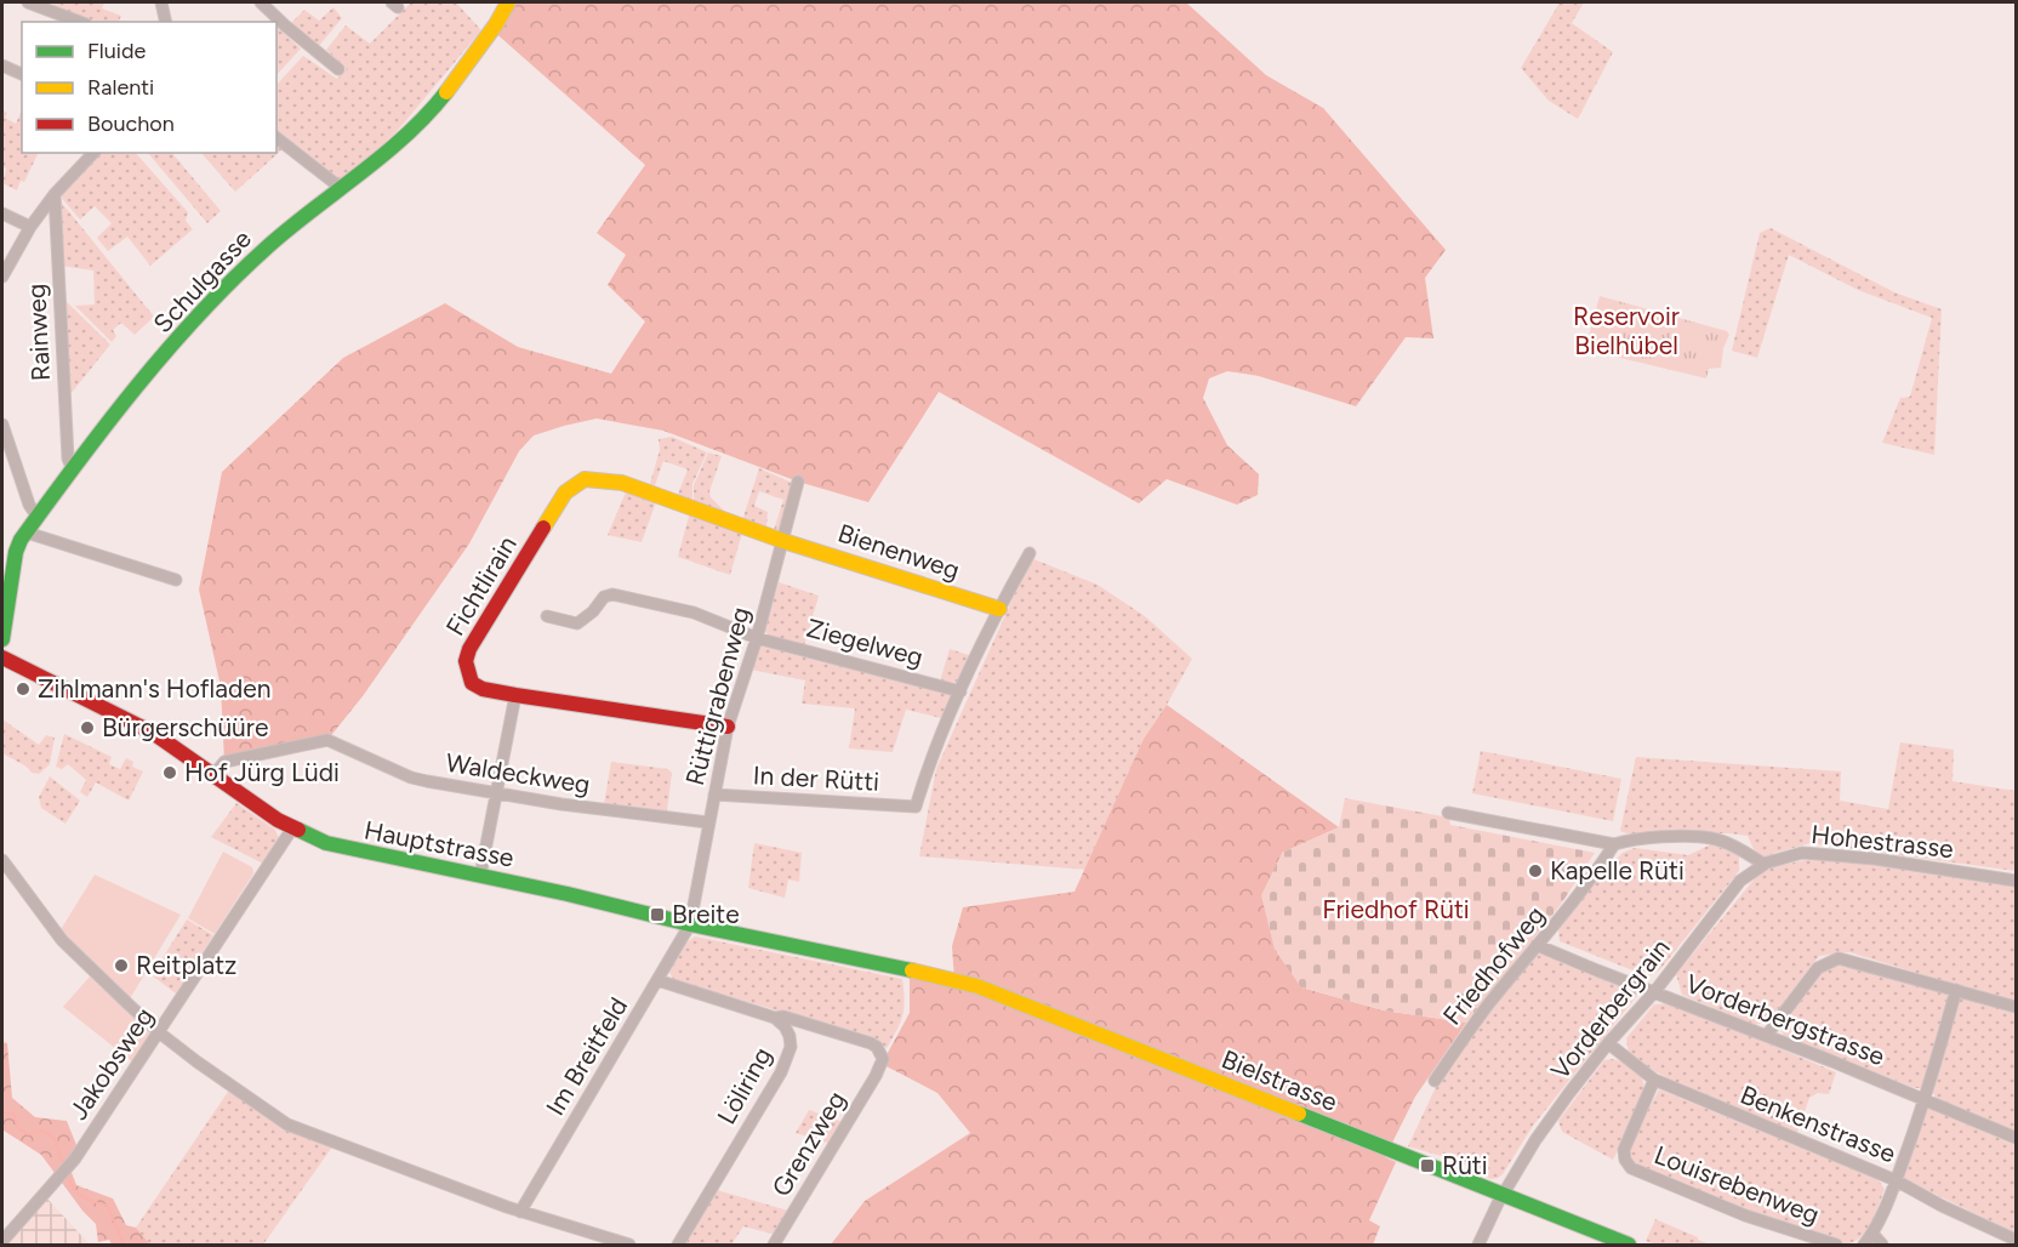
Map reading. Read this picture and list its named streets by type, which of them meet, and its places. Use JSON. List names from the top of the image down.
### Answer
{
  "streets": {
    "street": [
      "Schulgasse",
      "Rainweg",
      "Bienenweg",
      "Fichtlirain",
      "Ziegelweg",
      "Rüttigrabenweg",
      "Waldeckweg",
      "In der Rütti",
      "Hohestrasse",
      "Hauptstrasse",
      "Friedhofweg",
      "Vorderbergrain",
      "Vorderbergstrasse",
      "Im Breitfeld",
      "Jakobsweg",
      "Bielstrasse",
      "Löliring",
      "Benkenstrasse",
      "Grenzweg",
      "Louisrebenweg"
    ]
  },
  "crossings": [
    ["Schulgasse", "Rainweg"],
    ["Bienenweg", "Fichtlirain"],
    ["Bienenweg", "Rüttigrabenweg"],
    ["Fichtlirain", "Rüttigrabenweg"],
    ["Ziegelweg", "Rüttigrabenweg"],
    ["Ziegelweg", "In der Rütti"],
    ["Rüttigrabenweg", "Waldeckweg"],
    ["Rüttigrabenweg", "In der Rütti"],
    ["Rüttigrabenweg", "Hauptstrasse"],
    ["Rüttigrabenweg", "Im Breitfeld"],
    ["Waldeckweg", "Hauptstrasse"],
    ["Hohestrasse", "Vorderbergrain"],
    ["Hauptstrasse", "Im Breitfeld"],
    ["Hauptstrasse", "Jakobsweg"],
    ["Hauptstrasse", "Bielstrasse"],
    ["Friedhofweg", "Vorderbergstrasse"],
    ["Vorderbergrain", "Vorderbergstrasse"],
    ["Vorderbergrain", "Bielstrasse"],
    ["Vorderbergrain", "Benkenstrasse"],
    ["Im Breitfeld", "Löliring"],
    ["Löliring", "Grenzweg"],
    ["Benkenstrasse", "Louisrebenweg"]
  ],
  "parks": ["Reservoir Bielhübel", "Friedhof Rüti"],
  "places": {
    "other": [
      "Zihlmann's Hofladen",
      "Bürgerschüüre",
      "Hof Jürg Lüdi",
      "Kapelle Rüti",
      "Reitplatz"
    ],
    "transit": ["Breite", "Rüti"]
  },
  "legend": ["Fluide", "Ralenti", "Bouchon"]
}
